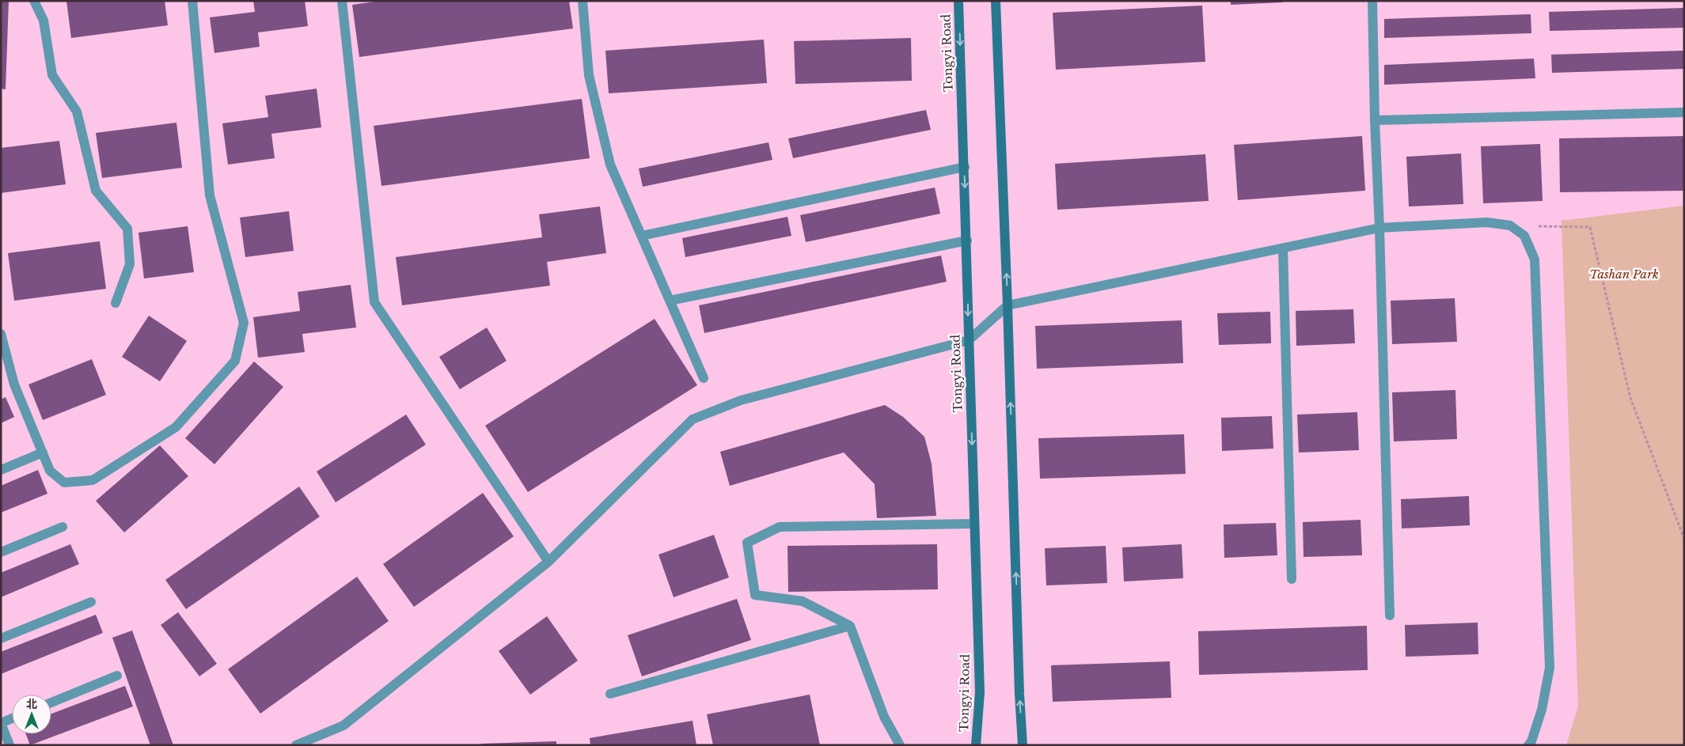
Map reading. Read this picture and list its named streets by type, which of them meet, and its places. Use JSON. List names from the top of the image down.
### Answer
{
  "streets": {
    "main road": ["Tongyi Road"]
  },
  "parks": ["Tashan Park"],
  "north": "top"
}
